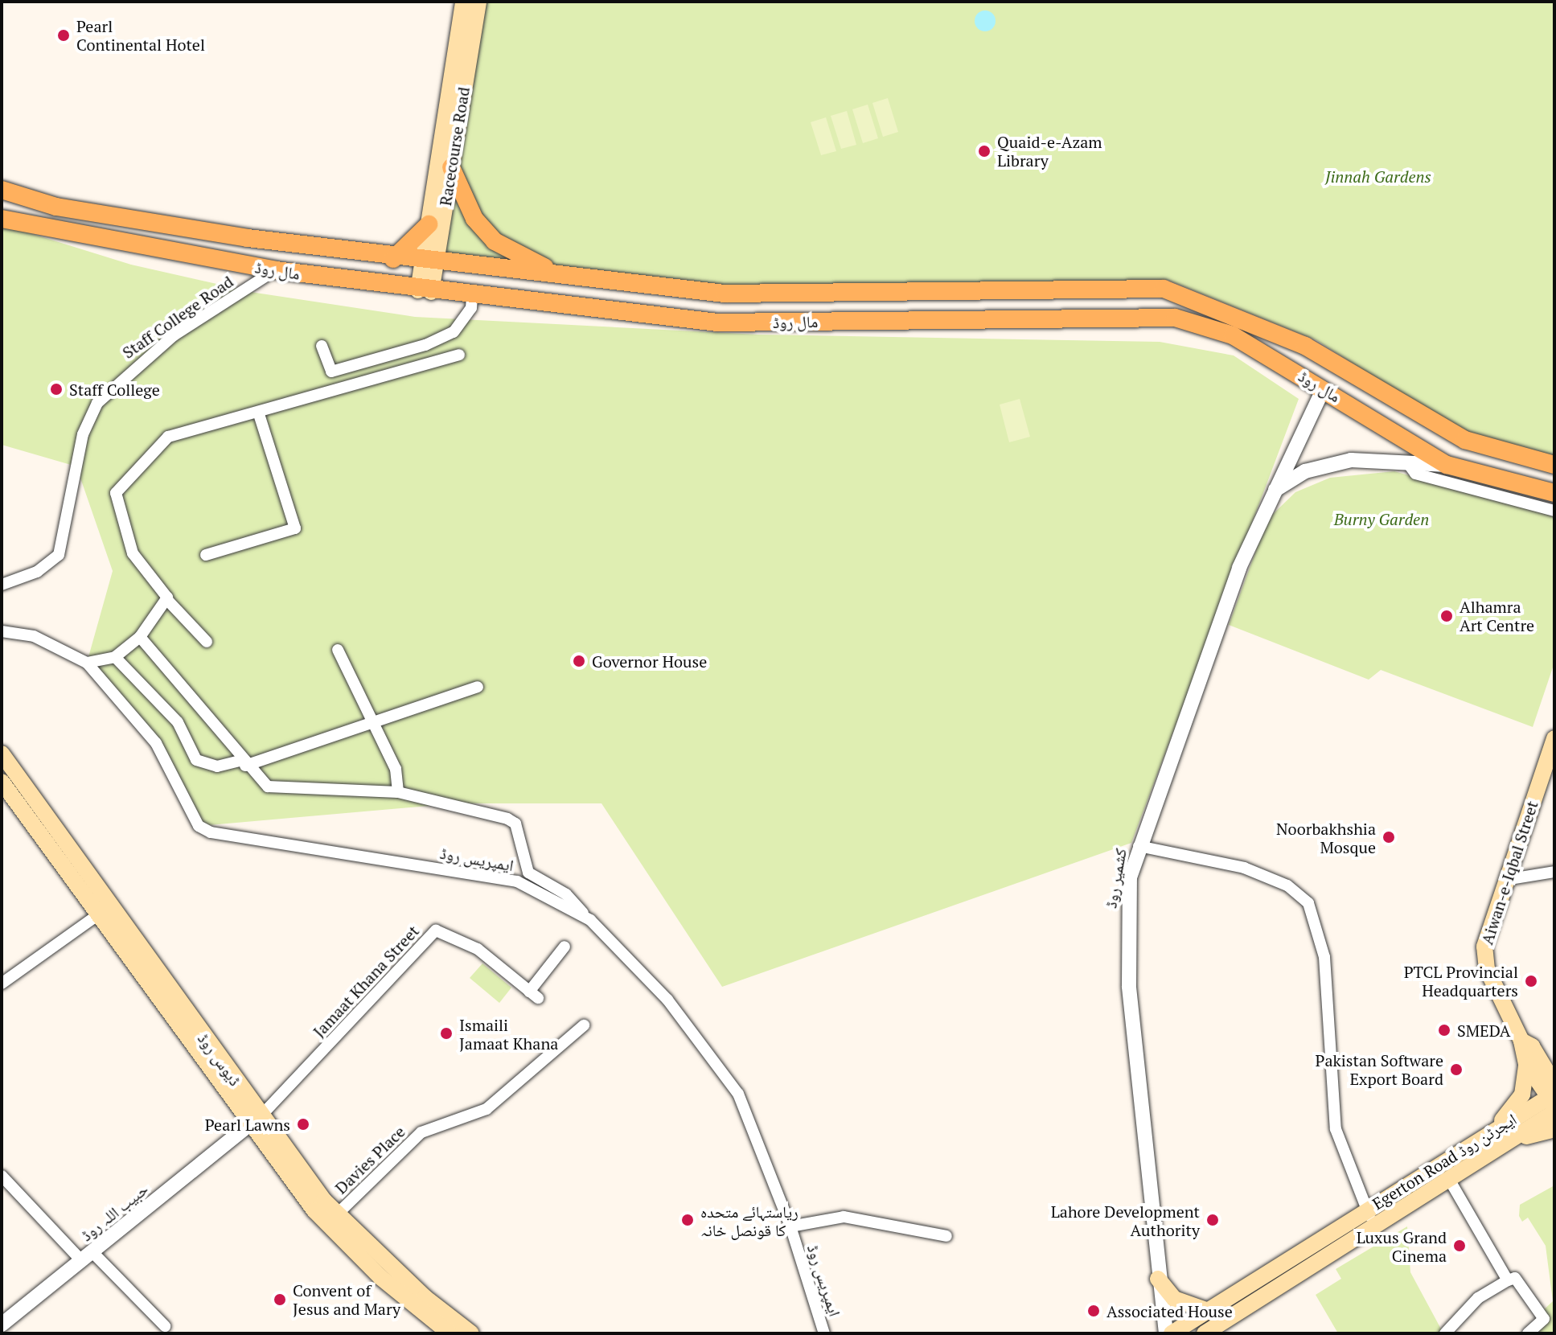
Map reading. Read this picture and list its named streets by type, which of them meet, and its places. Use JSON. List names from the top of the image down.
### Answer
{
  "streets": {
    "main road": [
      "Racecourse Road",
      "مال روڈ",
      "Aiwan-e-Iqbal Street",
      "ڈیوس روڈ",
      "Egerton Road ایجرٹن روڈ"
    ],
    "street": [
      "Staff College Road",
      "ایمپریس روڈ",
      "کشمیر روڈ",
      "Jamaat Khana Street",
      "Davies Place",
      "حبیب اللہ روڈ"
    ]
  },
  "crossings": [
    ["Racecourse Road", "مال روڈ"],
    ["مال روڈ", "Staff College Road"],
    ["مال روڈ", "کشمیر روڈ"],
    ["Aiwan-e-Iqbal Street", "Egerton Road ایجرٹن روڈ"],
    ["Jamaat Khana Street", "ڈیوس روڈ"],
    ["Jamaat Khana Street", "حبیب اللہ روڈ"],
    ["ڈیوس روڈ", "Davies Place"],
    ["ڈیوس روڈ", "حبیب اللہ روڈ"]
  ],
  "parks": ["Jinnah Gardens", "Burny Garden"],
  "places": [
    "Pearl Continental Hotel",
    "Quaid-e-Azam Library",
    "Staff College",
    "Alhamra Art Centre",
    "Governor House",
    "Noorbakhshia Mosque",
    "PTCL Provincial Headquarters",
    "SMEDA",
    "Ismaili Jamaat Khana",
    "Pakistan Software Export Board",
    "Pearl Lawns",
    "ریاستہائے متحدہ کا قونصل خانہ",
    "Lahore Development Authority",
    "Luxus Grand Cinema",
    "Convent of Jesus and Mary",
    "Associated House"
  ]
}
